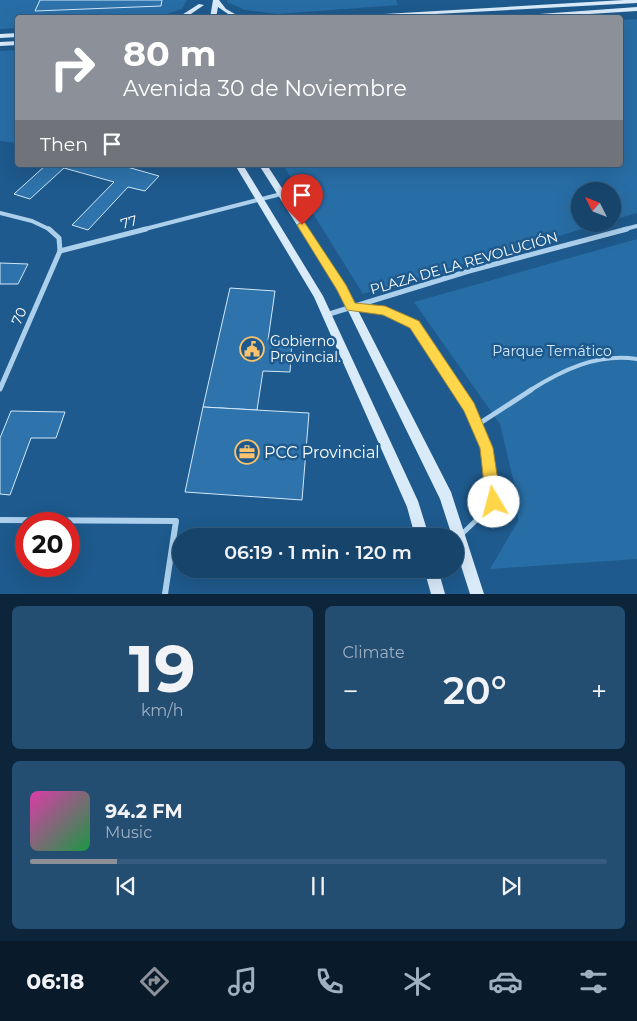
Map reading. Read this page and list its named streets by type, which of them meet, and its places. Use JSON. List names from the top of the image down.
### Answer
{
  "streets": {
    "street": ["77", "PLAZA DE LA REVOLUCIÓN", "70"]
  },
  "crossings": [
    ["77", "70"]
  ],
  "parks": ["Parque Temático"],
  "places": {
    "public building": ["Gobierno Provincial."],
    "office": ["PCC Provincial"]
  },
  "north": "top left",
  "page": {
    "turn": ["80 m", "Avenida 30 de Noviembre"],
    "then": "Then",
    "limit": "20",
    "trip": "06:19 · 1 min · 120 m",
    "tile": [
      ["19", "km/h"],
      "Climate"
    ],
    "heat": ["−", "20°", "+"],
    "song": ["94.2 FM", "Music"],
    "tabs": "06:18"
  }
}
